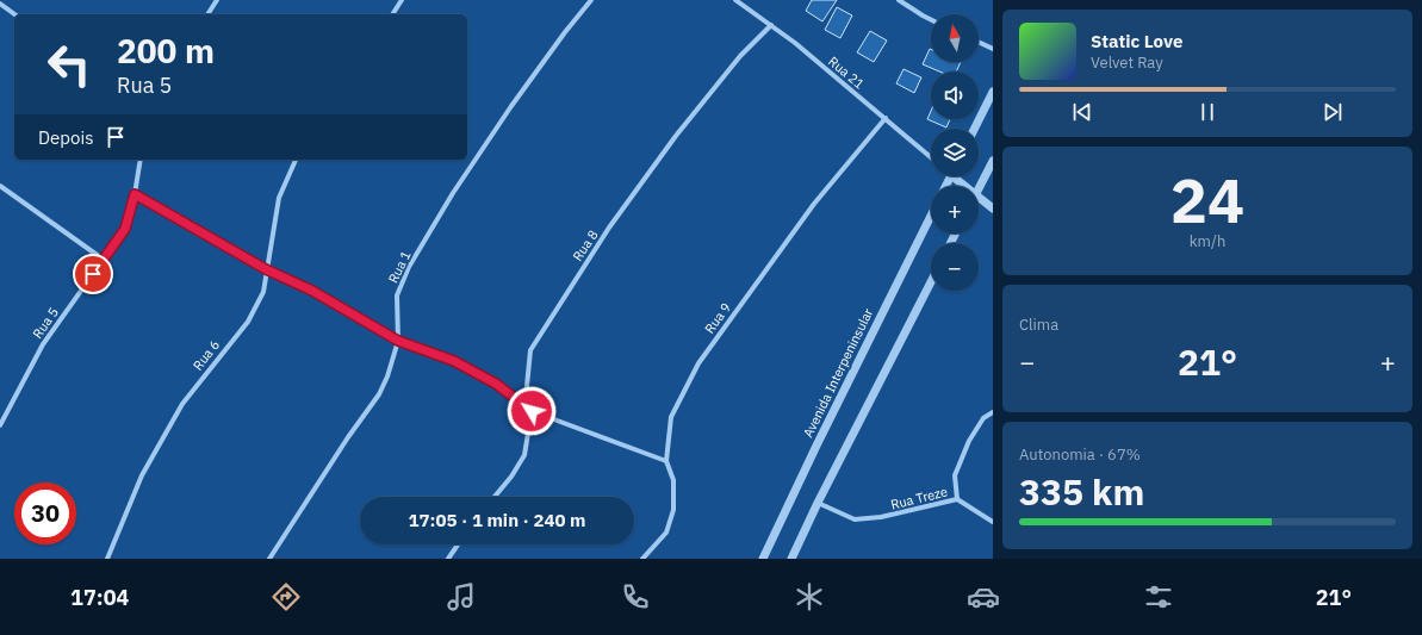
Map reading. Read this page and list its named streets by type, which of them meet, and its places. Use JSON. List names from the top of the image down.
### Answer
{
  "streets": {
    "street": [
      "Rua 21",
      "Rua 8",
      "Rua 1",
      "Rua 9",
      "Rua 5",
      "Rua 6",
      "Avenida Interpeninsular",
      "Rua Treze"
    ]
  },
  "crossings": [
    ["Rua 21", "Rua 8"],
    ["Rua 21", "Rua 9"]
  ],
  "north": "top",
  "page": {
    "map_buttons": ["+", "−"],
    "turn": ["200 m", "Rua 5"],
    "song": ["Static Love", "Velvet Ray"],
    "then": "Depois",
    "tile": [
      ["24", "km/h"],
      "Clima",
      ["Autonomia · 67%", "335 km"]
    ],
    "heat": ["−", "21°", "+"],
    "limit": "30",
    "trip": "17:05 · 1 min · 240 m",
    "tabs": ["17:04", "21°"]
  }
}
